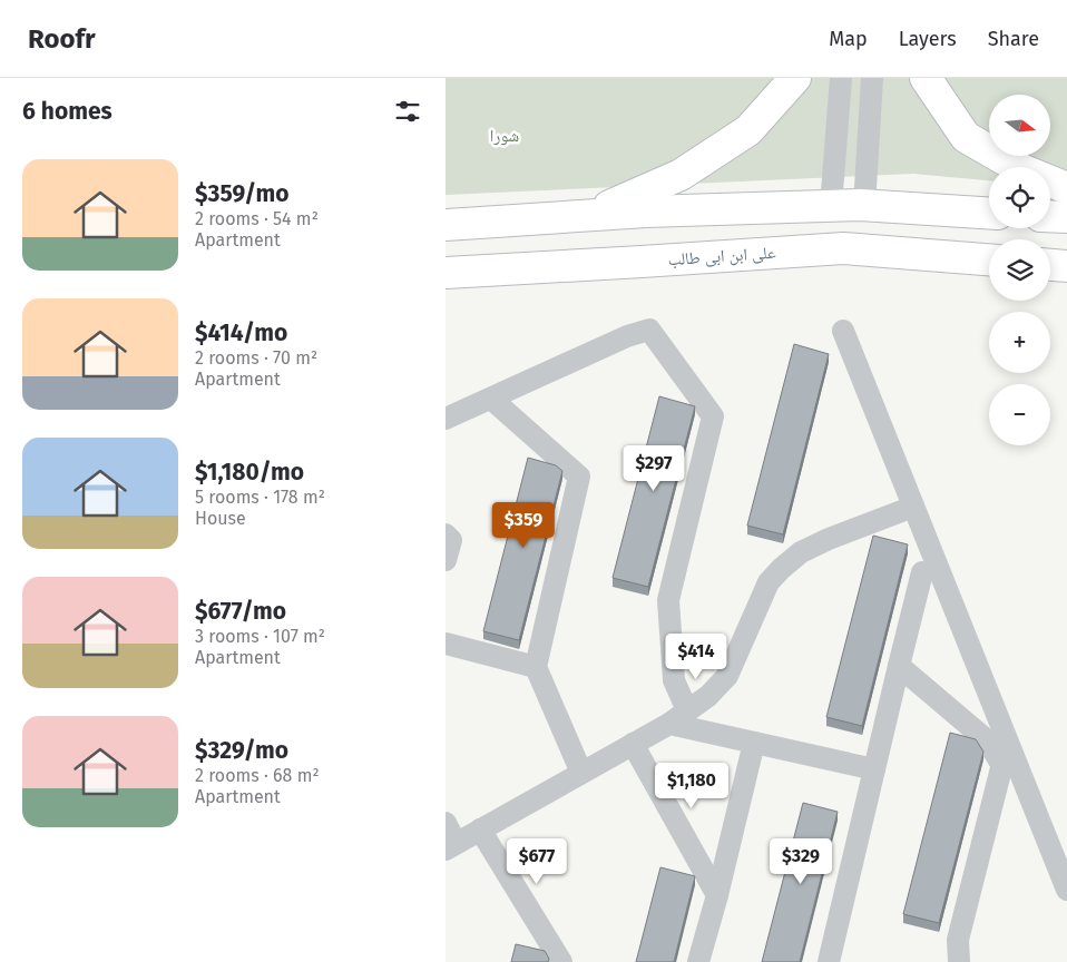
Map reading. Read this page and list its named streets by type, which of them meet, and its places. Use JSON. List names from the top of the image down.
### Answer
{
  "streets": {
    "main road": ["علی ابن ابی طالب"]
  },
  "parks": ["شورا"],
  "north": "right",
  "page": {
    "header": "Roofr",
    "nav": ["Map", "Layers", "Share"],
    "heading": "6 homes",
    "map_buttons": ["+", "−"],
    "list": [
      {
        "name": "$359/mo",
        "note": "2 rooms · 54 m² · Apartment"
      },
      {
        "name": "$414/mo",
        "note": "2 rooms · 70 m² · Apartment"
      },
      {
        "name": "$1,180/mo",
        "note": "5 rooms · 178 m² · House"
      },
      {
        "name": "$677/mo",
        "note": "3 rooms · 107 m² · Apartment"
      },
      {
        "name": "$329/mo",
        "note": "2 rooms · 68 m² · Apartment"
      }
    ],
    "price": [
      "$297",
      "$359",
      "$414",
      "$1,180",
      "$677",
      "$329"
    ]
  }
}
